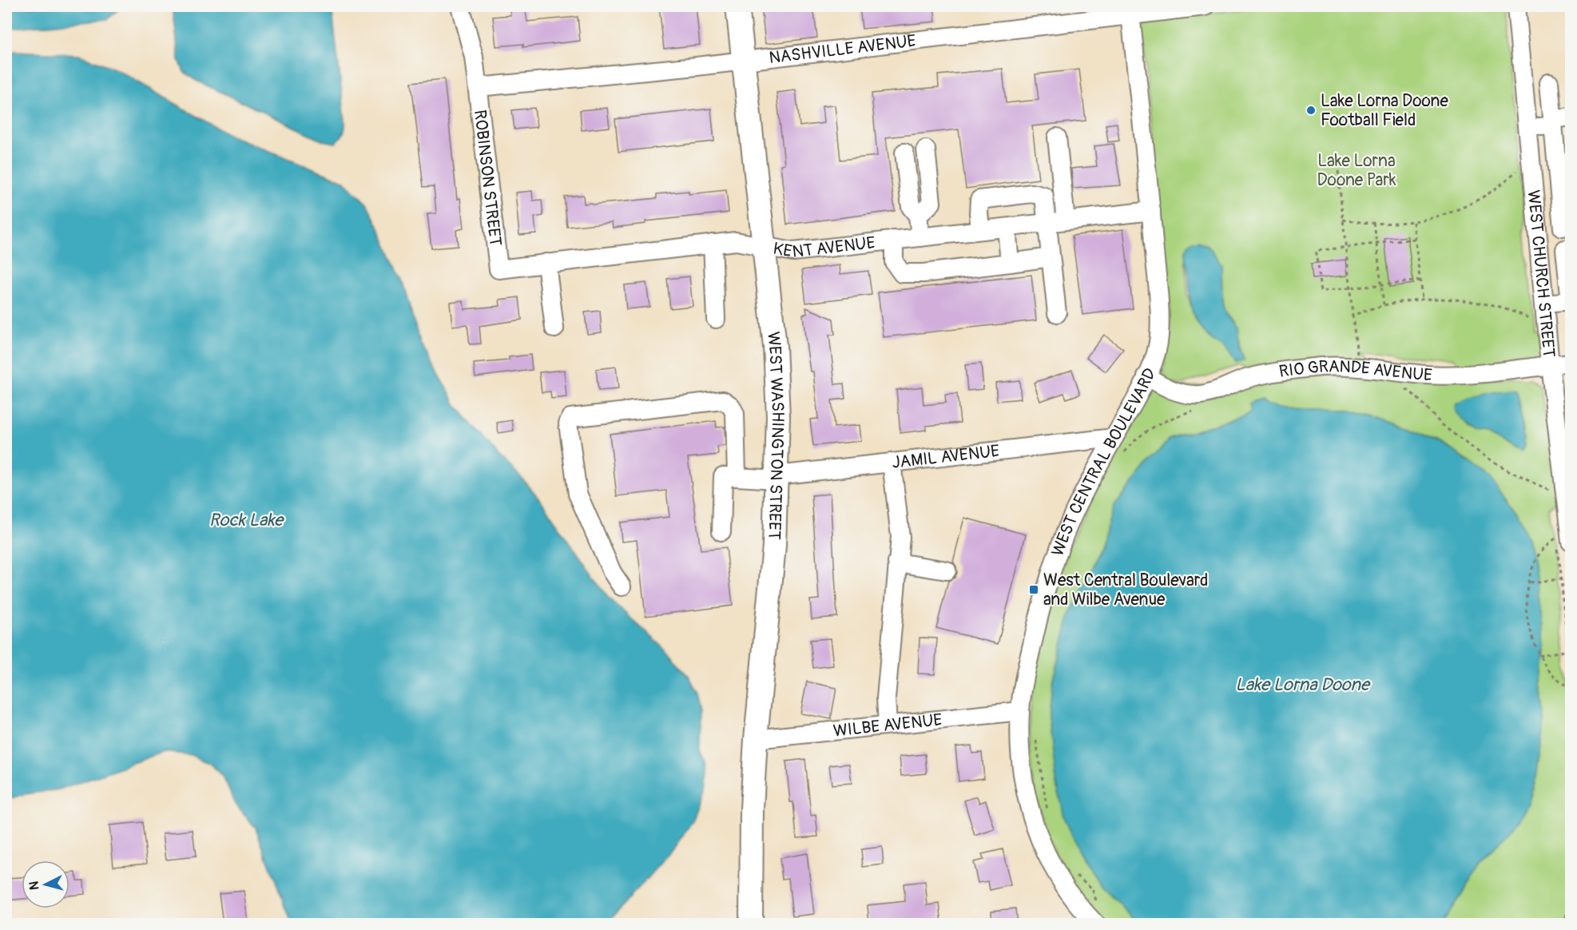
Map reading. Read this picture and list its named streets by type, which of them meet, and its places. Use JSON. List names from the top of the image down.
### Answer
{
  "streets": {
    "main road": ["WEST WASHINGTON STREET"],
    "street": [
      "NASHVILLE AVENUE",
      "ROBINSON STREET",
      "KENT AVENUE",
      "WEST CHURCH STREET",
      "RIO GRANDE AVENUE",
      "JAMIL AVENUE",
      "WEST CENTRAL BOULEVARD",
      "WILBE AVENUE"
    ]
  },
  "crossings": [
    ["NASHVILLE AVENUE", "ROBINSON STREET"],
    ["NASHVILLE AVENUE", "WEST WASHINGTON STREET"],
    ["NASHVILLE AVENUE", "WEST CENTRAL BOULEVARD"],
    ["ROBINSON STREET", "KENT AVENUE"],
    ["KENT AVENUE", "WEST WASHINGTON STREET"],
    ["KENT AVENUE", "WEST CENTRAL BOULEVARD"],
    ["WEST CHURCH STREET", "RIO GRANDE AVENUE"],
    ["RIO GRANDE AVENUE", "WEST CENTRAL BOULEVARD"],
    ["WEST WASHINGTON STREET", "JAMIL AVENUE"],
    ["WEST WASHINGTON STREET", "WILBE AVENUE"],
    ["JAMIL AVENUE", "WEST CENTRAL BOULEVARD"],
    ["WEST CENTRAL BOULEVARD", "WILBE AVENUE"]
  ],
  "water": ["Rock Lake", "Lake Lorna Doone"],
  "parks": ["Lake Lorna Doone Park"],
  "places": {
    "other": ["Lake Lorna Doone Football Field"],
    "transit": ["West Central Boulevard and Wilbe Avenue"]
  },
  "north": "left"
}
